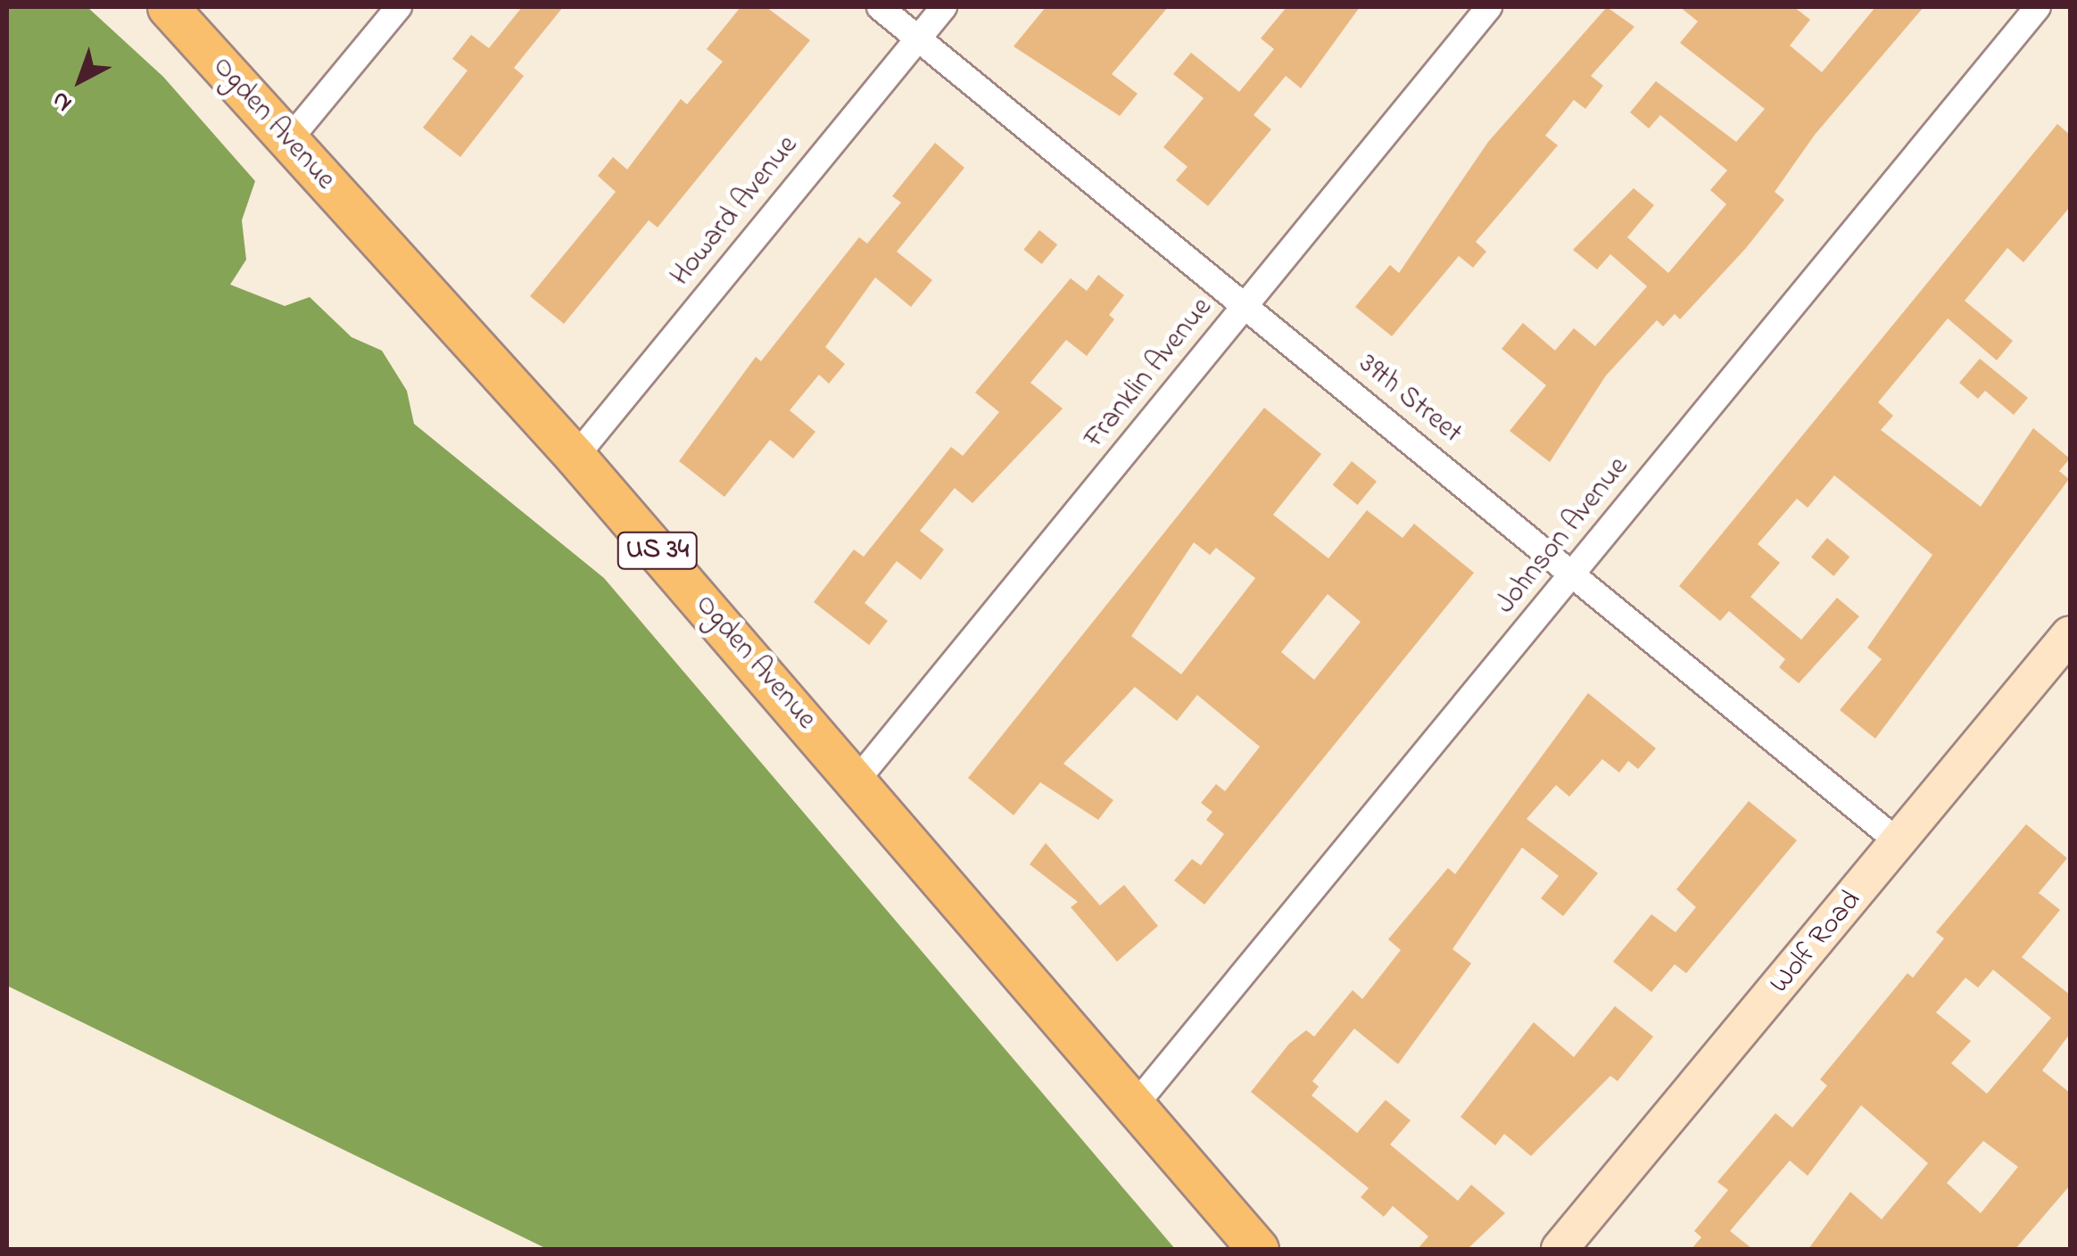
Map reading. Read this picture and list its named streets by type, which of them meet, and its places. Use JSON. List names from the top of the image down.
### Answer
{
  "streets": {
    "main road": ["Ogden Avenue", "US 34", "Wolf Road"],
    "street": [
      "Howard Avenue",
      "Franklin Avenue",
      "39th Street",
      "Johnson Avenue"
    ]
  },
  "crossings": [
    ["Ogden Avenue", "Howard Avenue"],
    ["Ogden Avenue", "Franklin Avenue"],
    ["Ogden Avenue", "Johnson Avenue"],
    ["Howard Avenue", "39th Street"],
    ["Franklin Avenue", "39th Street"],
    ["39th Street", "Johnson Avenue"],
    ["39th Street", "Wolf Road"]
  ],
  "north": "bottom left"
}
